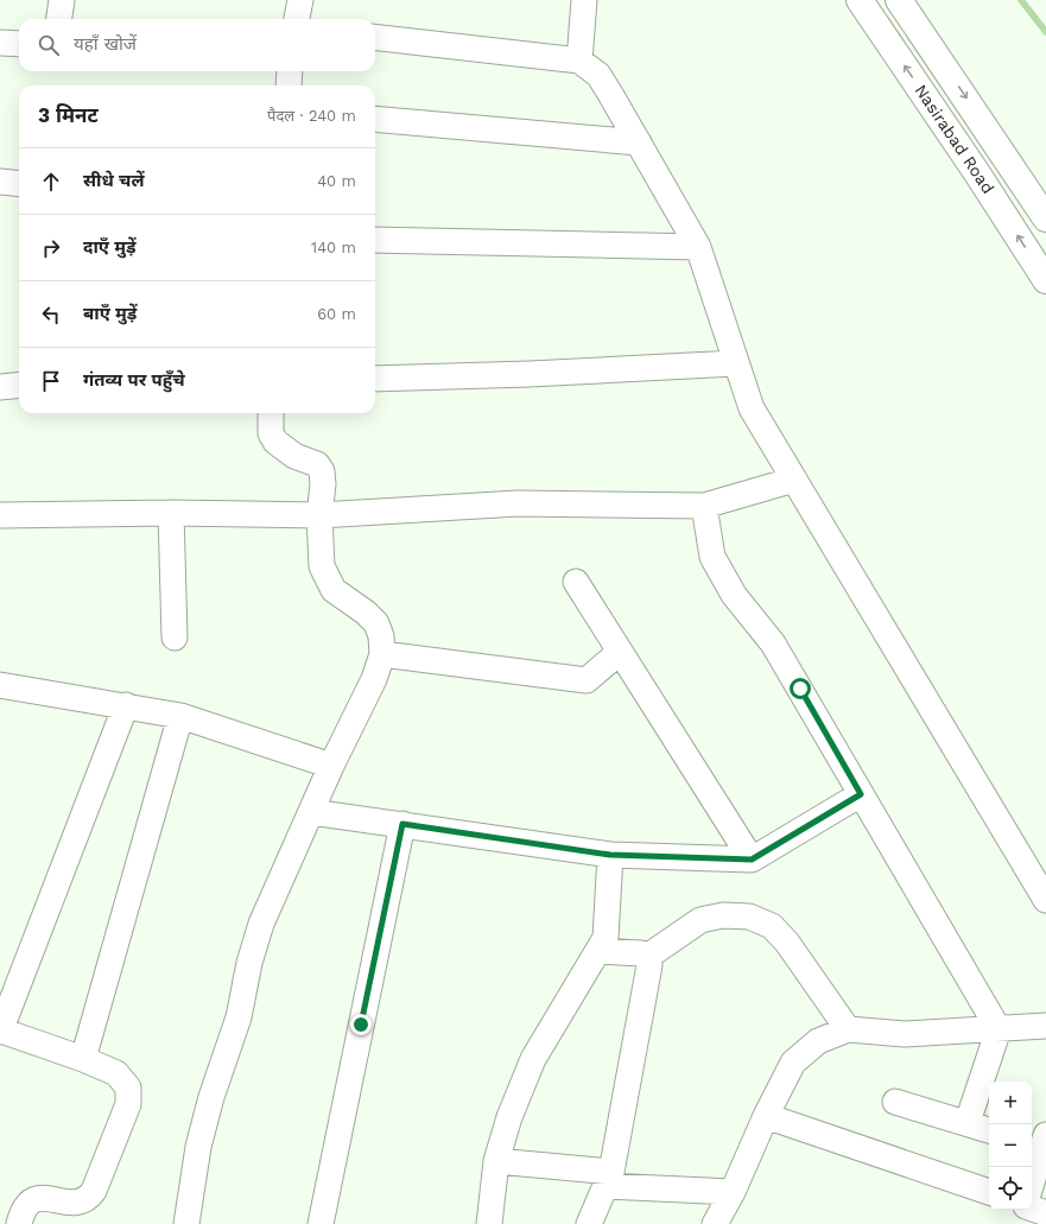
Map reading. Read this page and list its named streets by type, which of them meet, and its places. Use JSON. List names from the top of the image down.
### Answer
{
  "streets": {
    "highway": ["Nasirabad Road"]
  },
  "page": {
    "search": "यहाँ खोजें",
    "heading": ["3 मिनट", "पैदल · 240 m"],
    "list": [
      ["सीधे चलें", "40 m"],
      ["दाएँ मुड़ें", "140 m"],
      ["बाएँ मुड़ें", "60 m"],
      "गंतव्य पर पहुँचे"
    ],
    "map_buttons": ["+", "−"]
  }
}
